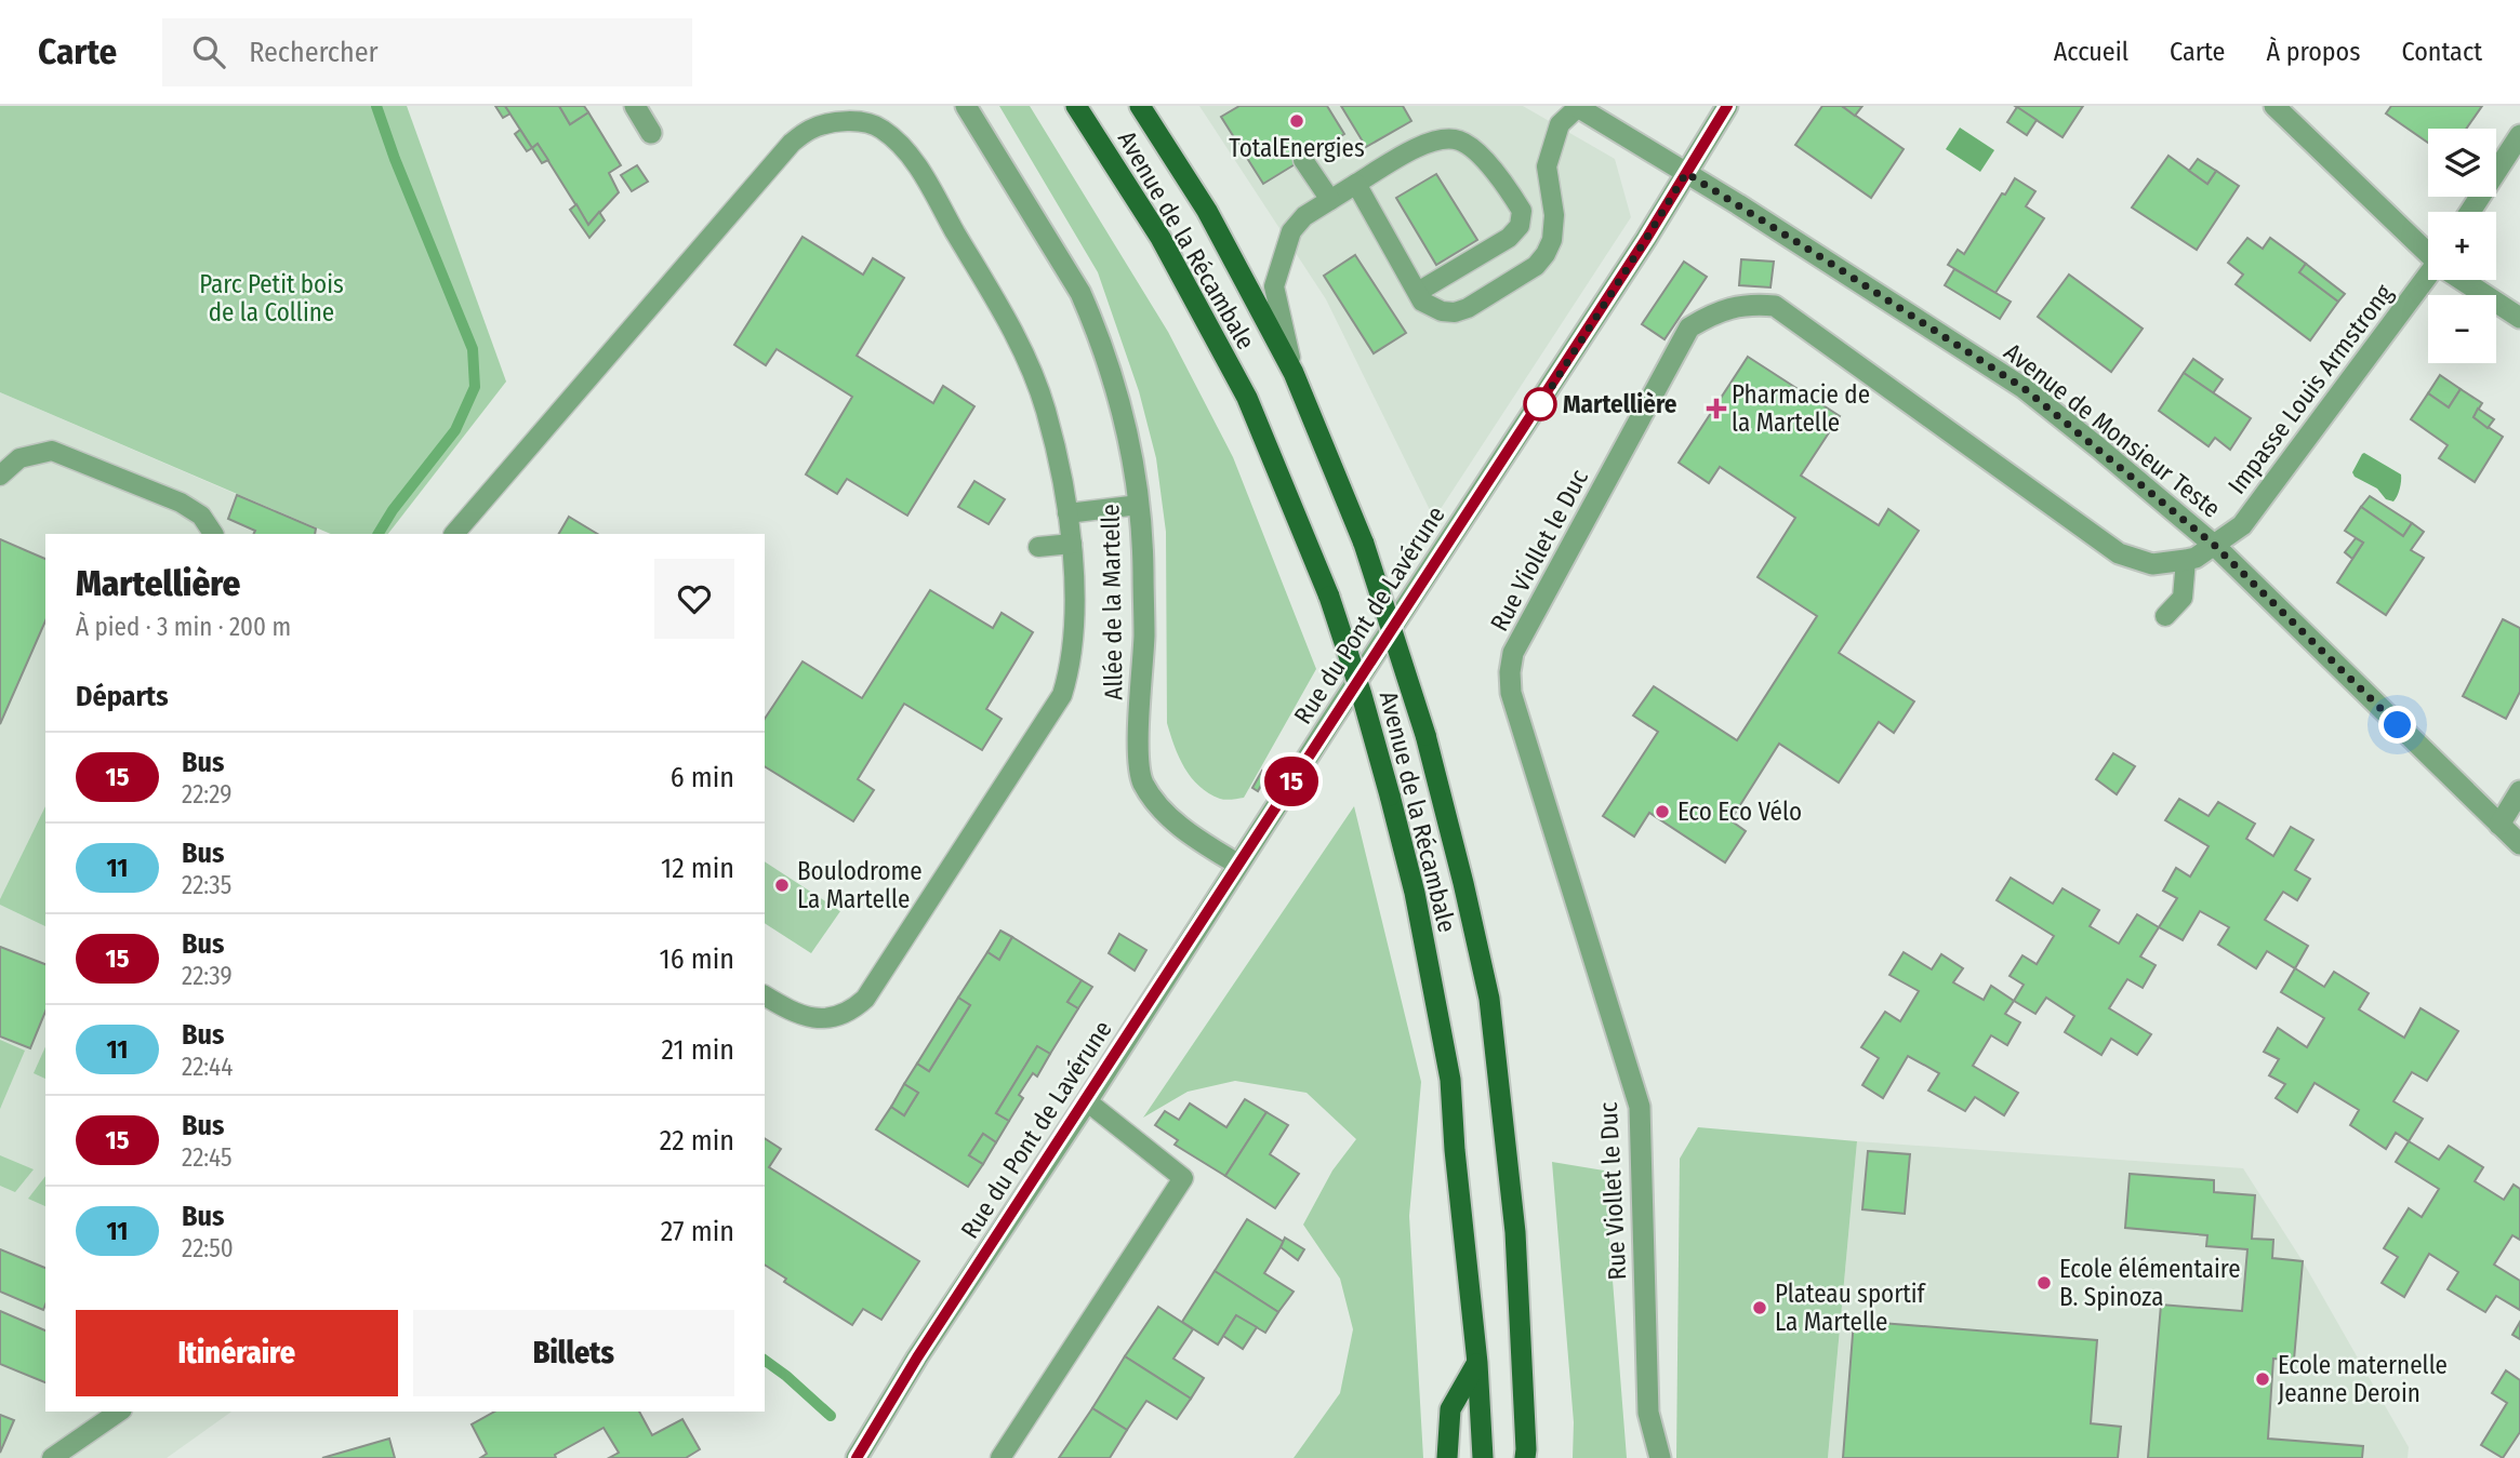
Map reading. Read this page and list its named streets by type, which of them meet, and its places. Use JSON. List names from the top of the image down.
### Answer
{
  "streets": {
    "main road": ["Avenue de la Récambale"],
    "street": [
      "Impasse Louis Armstrong",
      "Avenue de Monsieur Teste",
      "Rue Viollet le Duc",
      "Allée de la Martelle",
      "Rue du Pont de Lavérune"
    ]
  },
  "crossings": [
    ["Impasse Louis Armstrong", "Avenue de Monsieur Teste"],
    ["Impasse Louis Armstrong", "Rue Viollet le Duc"],
    ["Avenue de Monsieur Teste", "Rue Viollet le Duc"],
    ["Avenue de Monsieur Teste", "Rue du Pont de Lavérune"],
    ["Allée de la Martelle", "Rue du Pont de Lavérune"]
  ],
  "parks": ["Parc Petit bois de la Colline"],
  "places": {
    "other": [
      "TotalEnergies",
      "Martellière",
      "Eco Eco Vélo",
      "Boulodrome La Martelle",
      "Ecole élémentaire B. Spinoza",
      "Plateau sportif La Martelle",
      "Ecole maternelle Jeanne Deroin"
    ],
    "health": ["Pharmacie de la Martelle"]
  },
  "lines": ["bus line 15"],
  "page": {
    "header": "Carte",
    "search": "Rechercher",
    "nav": [
      "Accueil",
      "Carte",
      "À propos",
      "Contact"
    ],
    "on_map": "15",
    "map_buttons": ["+", "−"],
    "heading": [
      ["Martellière", "À pied · 3 min · 200 m"],
      "Départs"
    ],
    "list": [
      {
        "mark": "15",
        "name": "Bus",
        "note": "22:29",
        "value": "6 min"
      },
      {
        "mark": "11",
        "name": "Bus",
        "note": "22:35",
        "value": "12 min"
      },
      {
        "mark": "15",
        "name": "Bus",
        "note": "22:39",
        "value": "16 min"
      },
      {
        "mark": "11",
        "name": "Bus",
        "note": "22:44",
        "value": "21 min"
      },
      {
        "mark": "15",
        "name": "Bus",
        "note": "22:45",
        "value": "22 min"
      },
      {
        "mark": "11",
        "name": "Bus",
        "note": "22:50",
        "value": "27 min"
      }
    ],
    "buttons": ["Itinéraire", "Billets"]
  }
}
